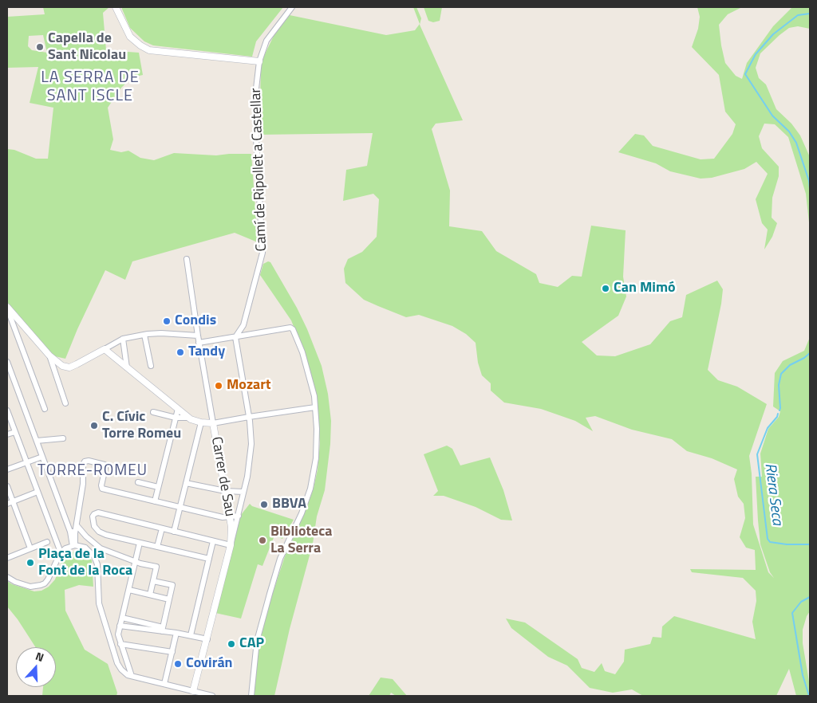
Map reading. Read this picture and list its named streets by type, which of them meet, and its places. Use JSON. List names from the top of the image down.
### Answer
{
  "streets": {
    "street": ["Camí de Ripollet a Castellar", "Carrer de Sau"]
  },
  "districts": ["LA SERRA DE SANT ISCLE", "TORRE-ROMEU"],
  "water": ["Riera Seca"],
  "places": [
    "Capella de Sant Nicolau",
    "Can Mimó",
    "Condis",
    "Tandy",
    "Mozart",
    "C. Cívic Torre Romeu",
    "BBVA",
    "Biblioteca La Serra",
    "Plaça de la Font de la Roca",
    "CAP",
    "Covirán"
  ],
  "north": "top"
}
